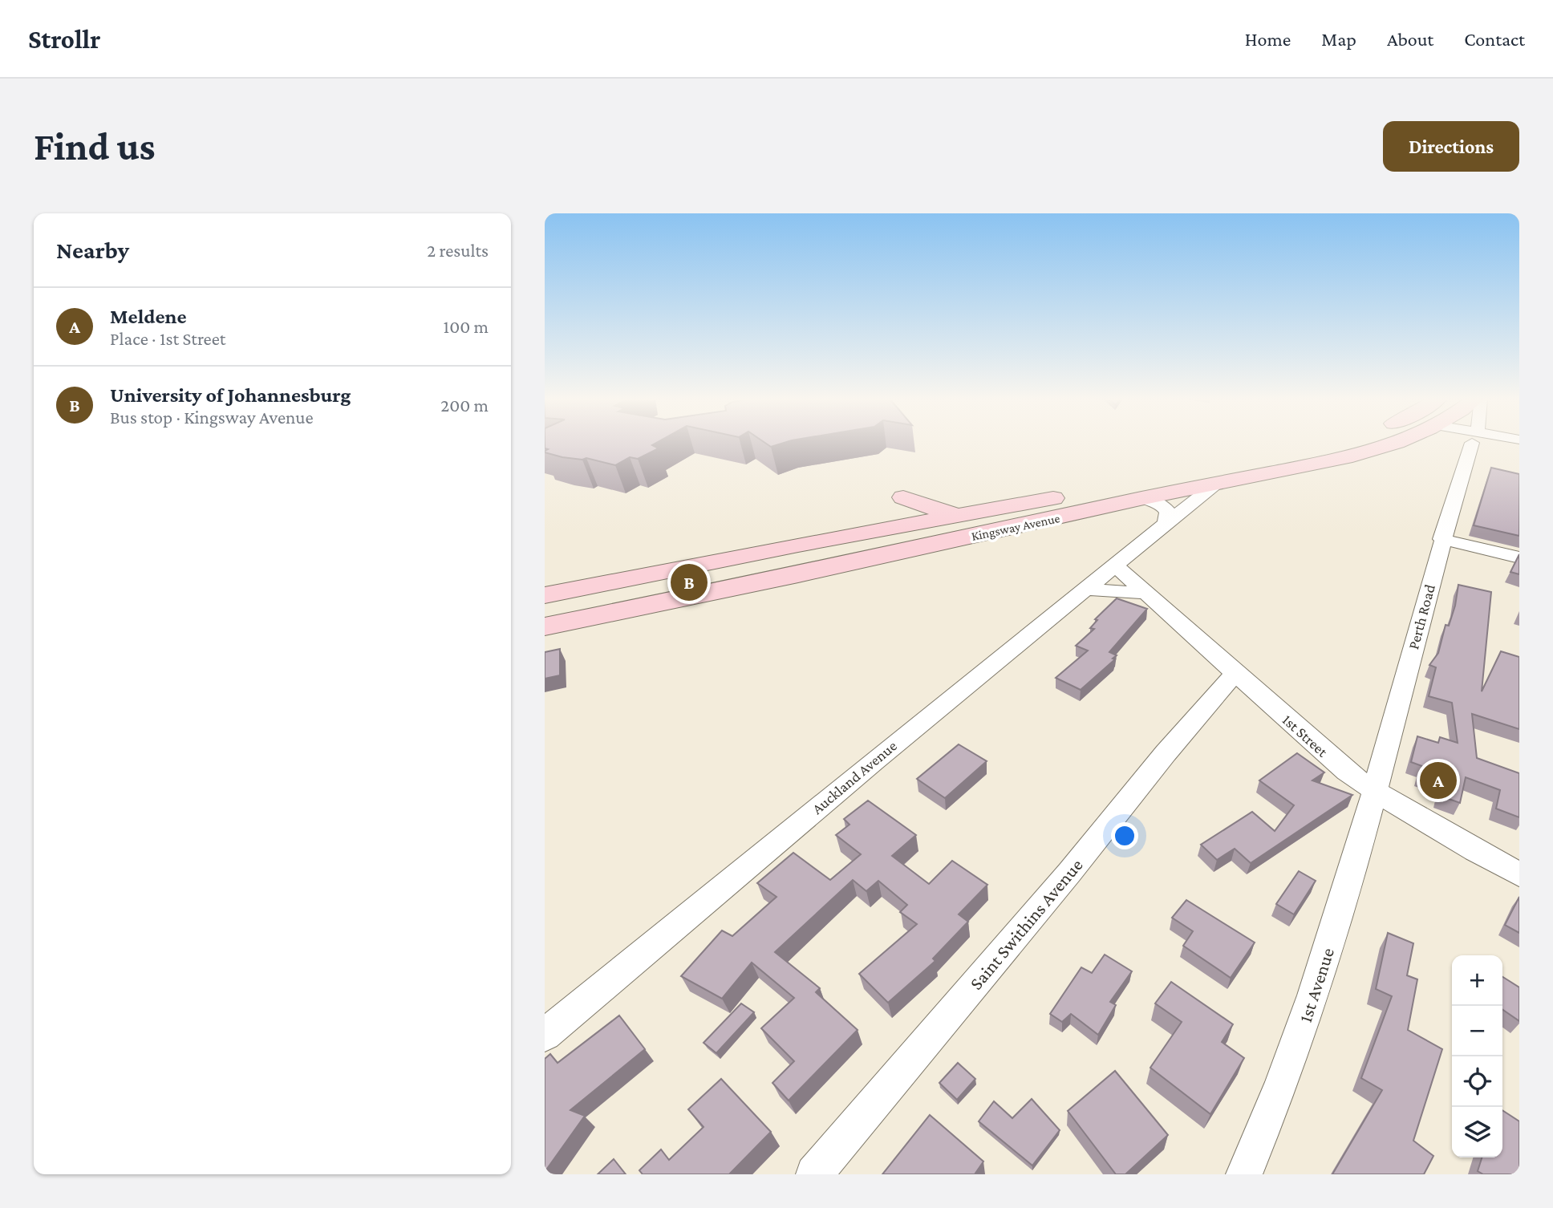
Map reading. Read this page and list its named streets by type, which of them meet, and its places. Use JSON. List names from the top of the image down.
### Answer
{
  "streets": {
    "main road": ["Kingsway Avenue"],
    "street": [
      "Perth Road",
      "1st Street",
      "Auckland Avenue",
      "Saint Swithins Avenue",
      "1st Avenue"
    ]
  },
  "crossings": [
    ["Kingsway Avenue", "Auckland Avenue"],
    ["Perth Road", "1st Street"],
    ["Perth Road", "1st Avenue"],
    ["1st Street", "Auckland Avenue"],
    ["1st Street", "Saint Swithins Avenue"],
    ["1st Street", "1st Avenue"]
  ],
  "page": {
    "header": "Strollr",
    "nav": [
      "Home",
      "Map",
      "About",
      "Contact"
    ],
    "buttons": "Directions",
    "title": "Find us",
    "heading": ["Nearby", "2 results"],
    "list": [
      {
        "mark": "A",
        "name": "Meldene",
        "note": "Place · 1st Street",
        "value": "100 m"
      },
      {
        "mark": "B",
        "name": "University of Johannesburg",
        "note": "Bus stop · Kingsway Avenue",
        "value": "200 m"
      }
    ],
    "pins": ["B", "A"],
    "map_buttons": ["+", "−"]
  }
}
